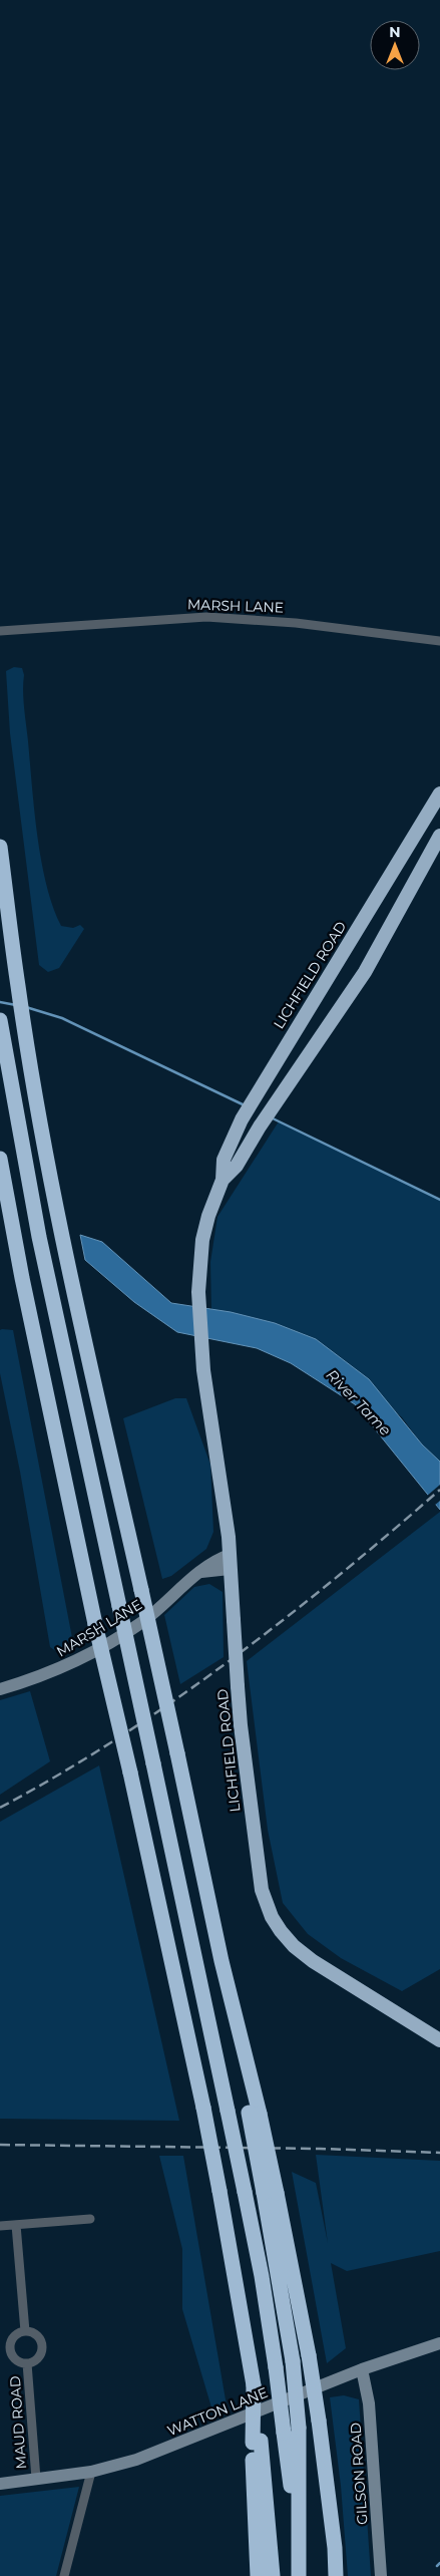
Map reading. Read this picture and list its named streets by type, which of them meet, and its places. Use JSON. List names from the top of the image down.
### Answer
{
  "streets": {
    "highway": ["LICHFIELD ROAD"],
    "main road": ["MARSH LANE", "WATTON LANE", "GILSON ROAD"],
    "street": ["MAUD ROAD"]
  },
  "crossings": [
    ["MARSH LANE", "LICHFIELD ROAD"],
    ["WATTON LANE", "MAUD ROAD"],
    ["WATTON LANE", "GILSON ROAD"]
  ],
  "water": ["River Tame"],
  "north": "top"
}
